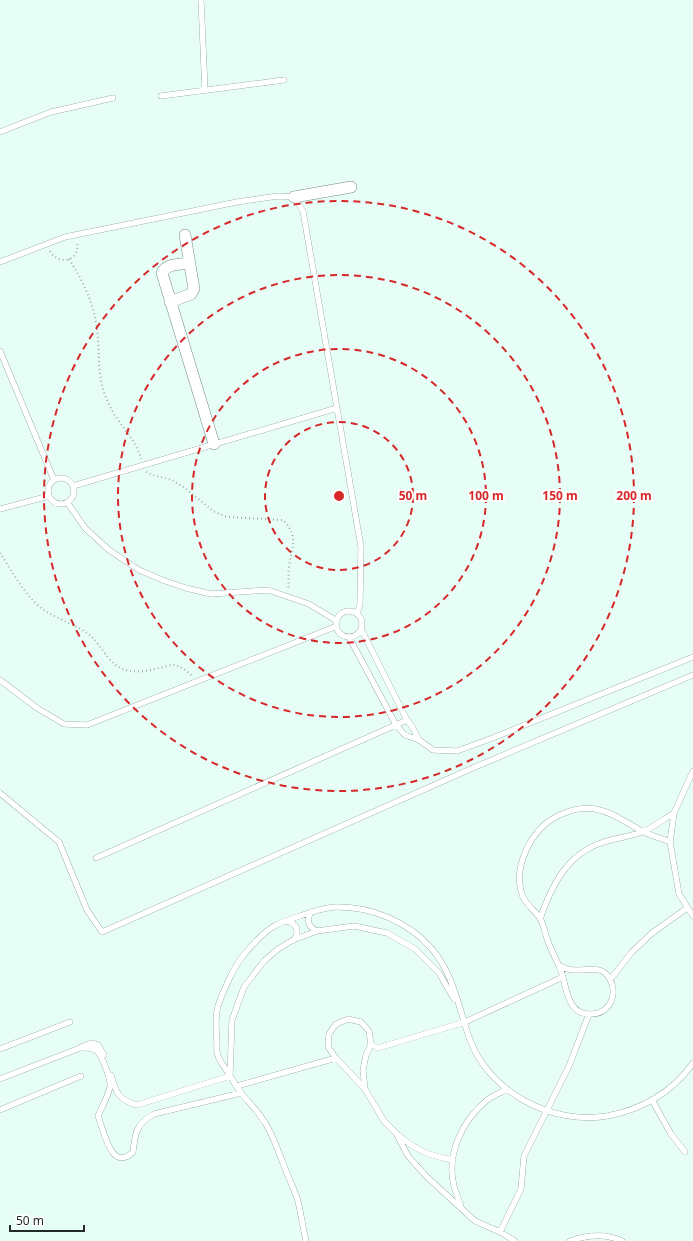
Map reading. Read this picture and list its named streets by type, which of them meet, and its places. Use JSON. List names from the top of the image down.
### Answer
{
  "scale_bar": "50 m",
  "rings": [
    "50 m",
    "100 m",
    "150 m",
    "200 m"
  ]
}
